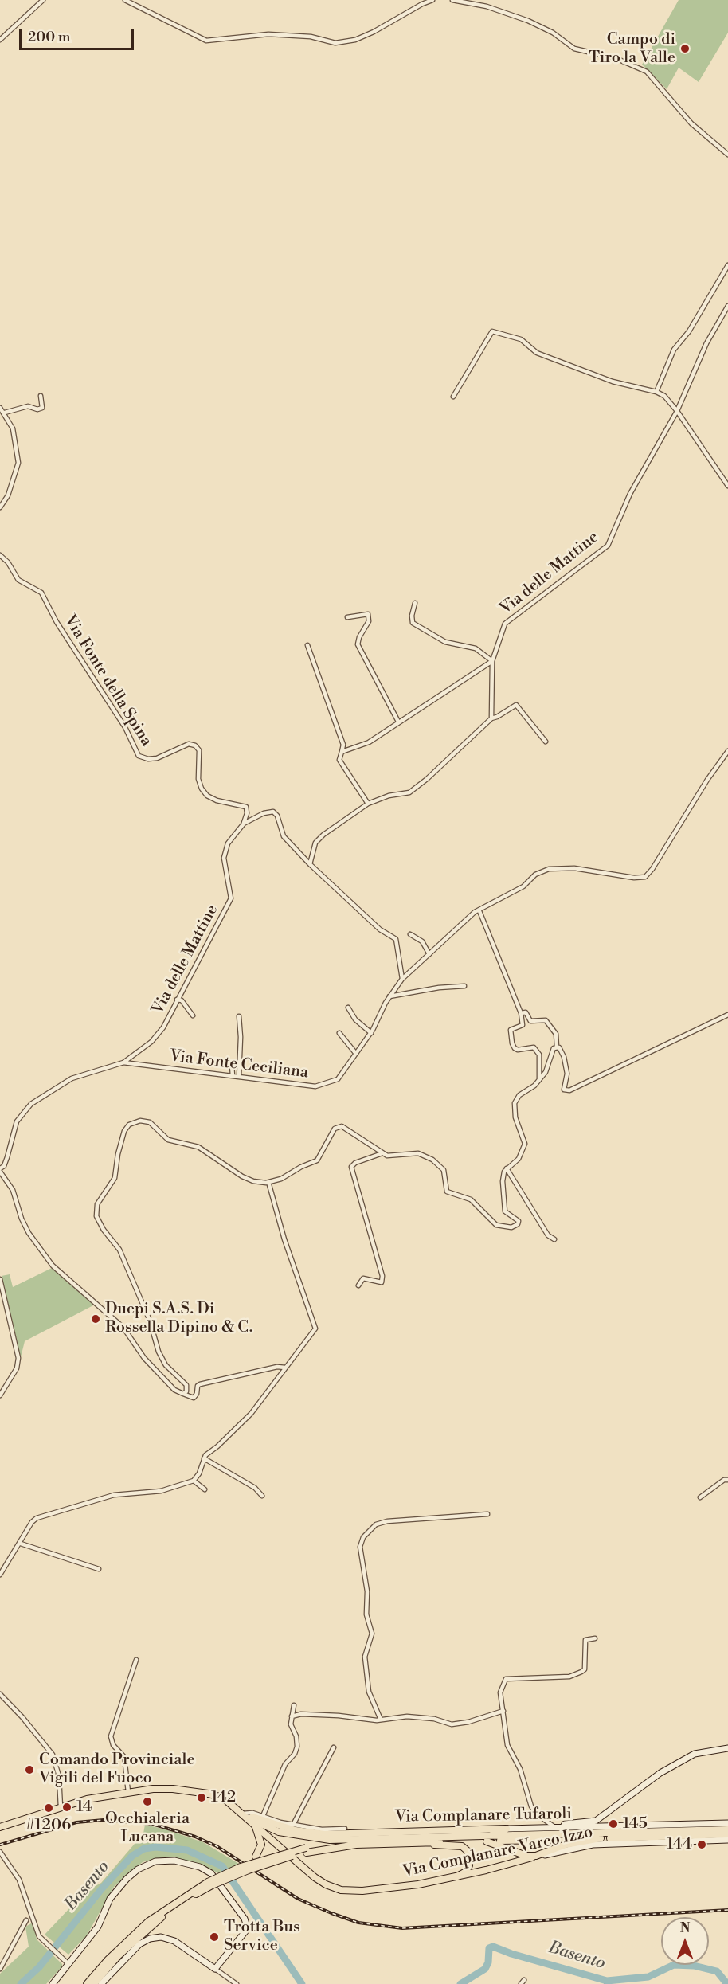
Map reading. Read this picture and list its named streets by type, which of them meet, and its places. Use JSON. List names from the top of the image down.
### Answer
{
  "streets": {
    "main road": ["Via Complanare Tufaroli", "Via Complanare Varco Izzo"],
    "street": ["Via delle Mattine", "Via Fonte della Spina", "Via Fonte Ceciliana"]
  },
  "crossings": [
    ["Via delle Mattine", "Via Fonte della Spina"],
    ["Via delle Mattine", "Via Fonte Ceciliana"],
    ["Via Complanare Tufaroli", "Via Complanare Varco Izzo"]
  ],
  "water": ["Basento"],
  "places": [
    "Campo di Tiro la Valle",
    "Duepi S.A.S. Di Rossella Dipino & C.",
    "Comando Provinciale Vigili del Fuoco",
    "142",
    "Occhialeria Lucana",
    "14",
    "#1206",
    "145",
    "144",
    "Trotta Bus Service"
  ],
  "scale_bar": "200 m",
  "north": "top"
}
